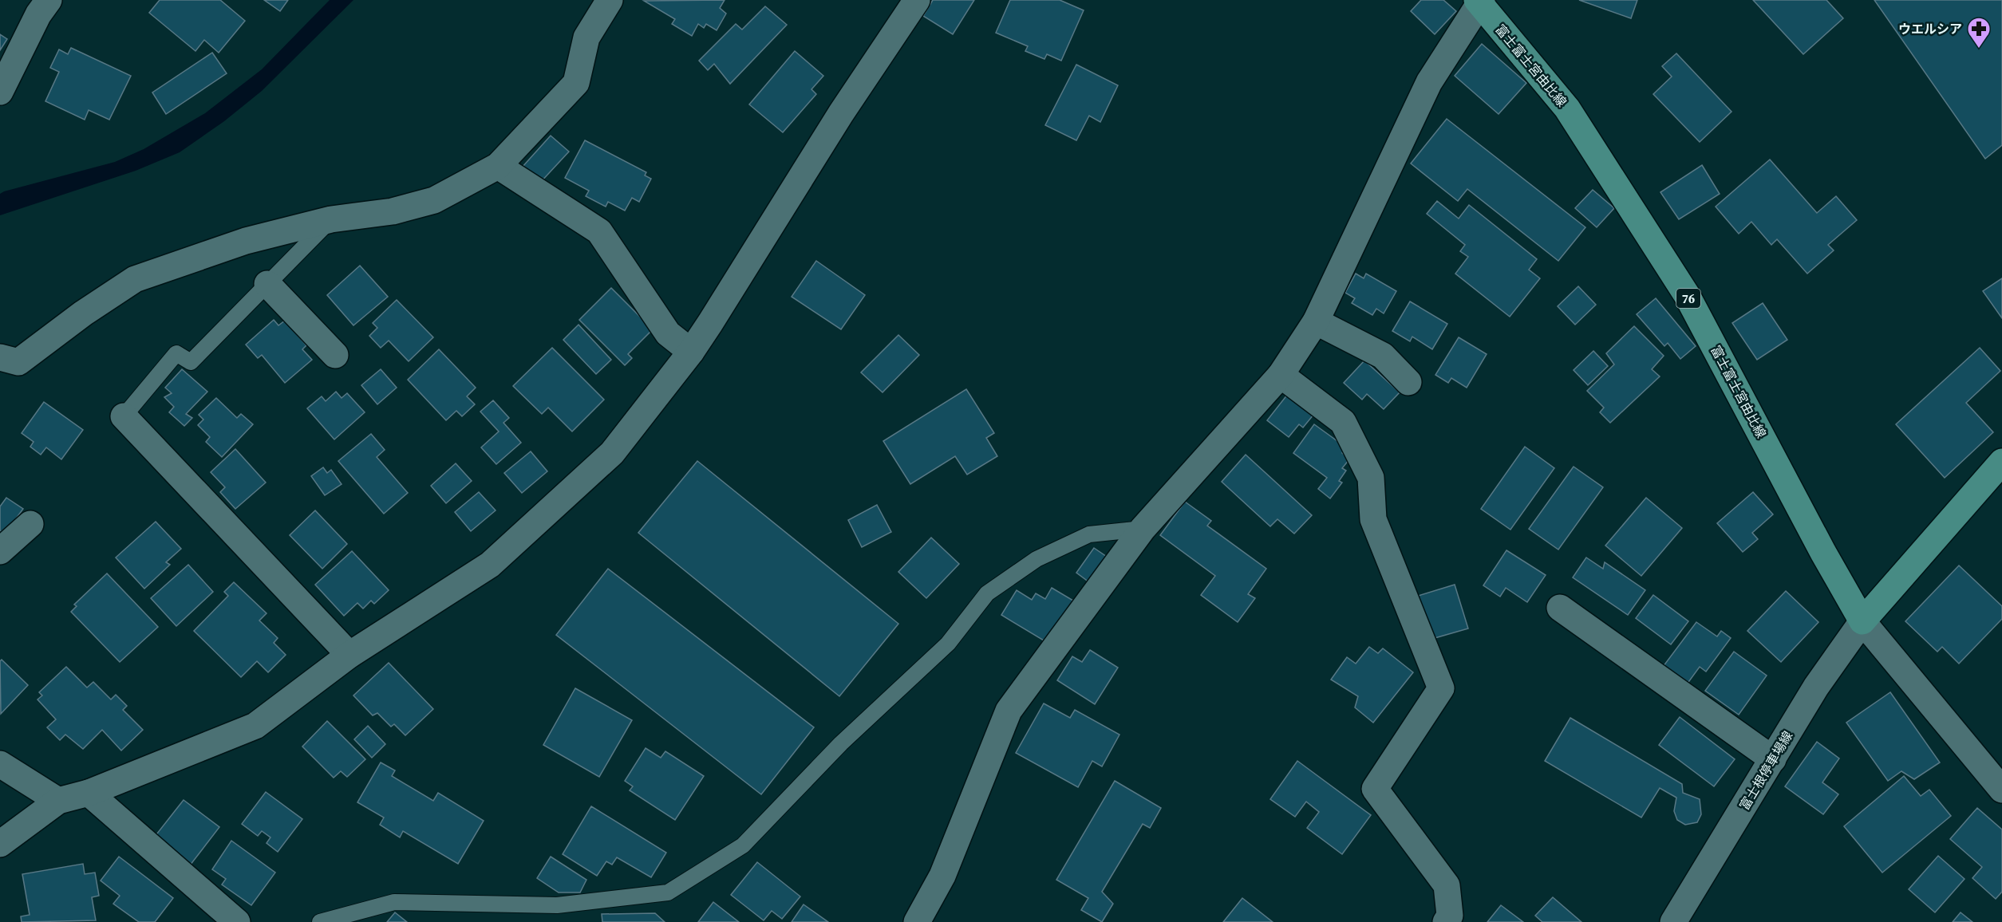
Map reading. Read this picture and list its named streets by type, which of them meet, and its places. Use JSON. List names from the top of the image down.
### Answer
{
  "streets": {
    "main road": ["富士富士宮由比線", "76"],
    "street": ["富士根停車場線"]
  },
  "crossings": [
    ["富士富士宮由比線", "富士根停車場線"]
  ],
  "places": {
    "pharmacy": ["ウエルシア"]
  }
}
